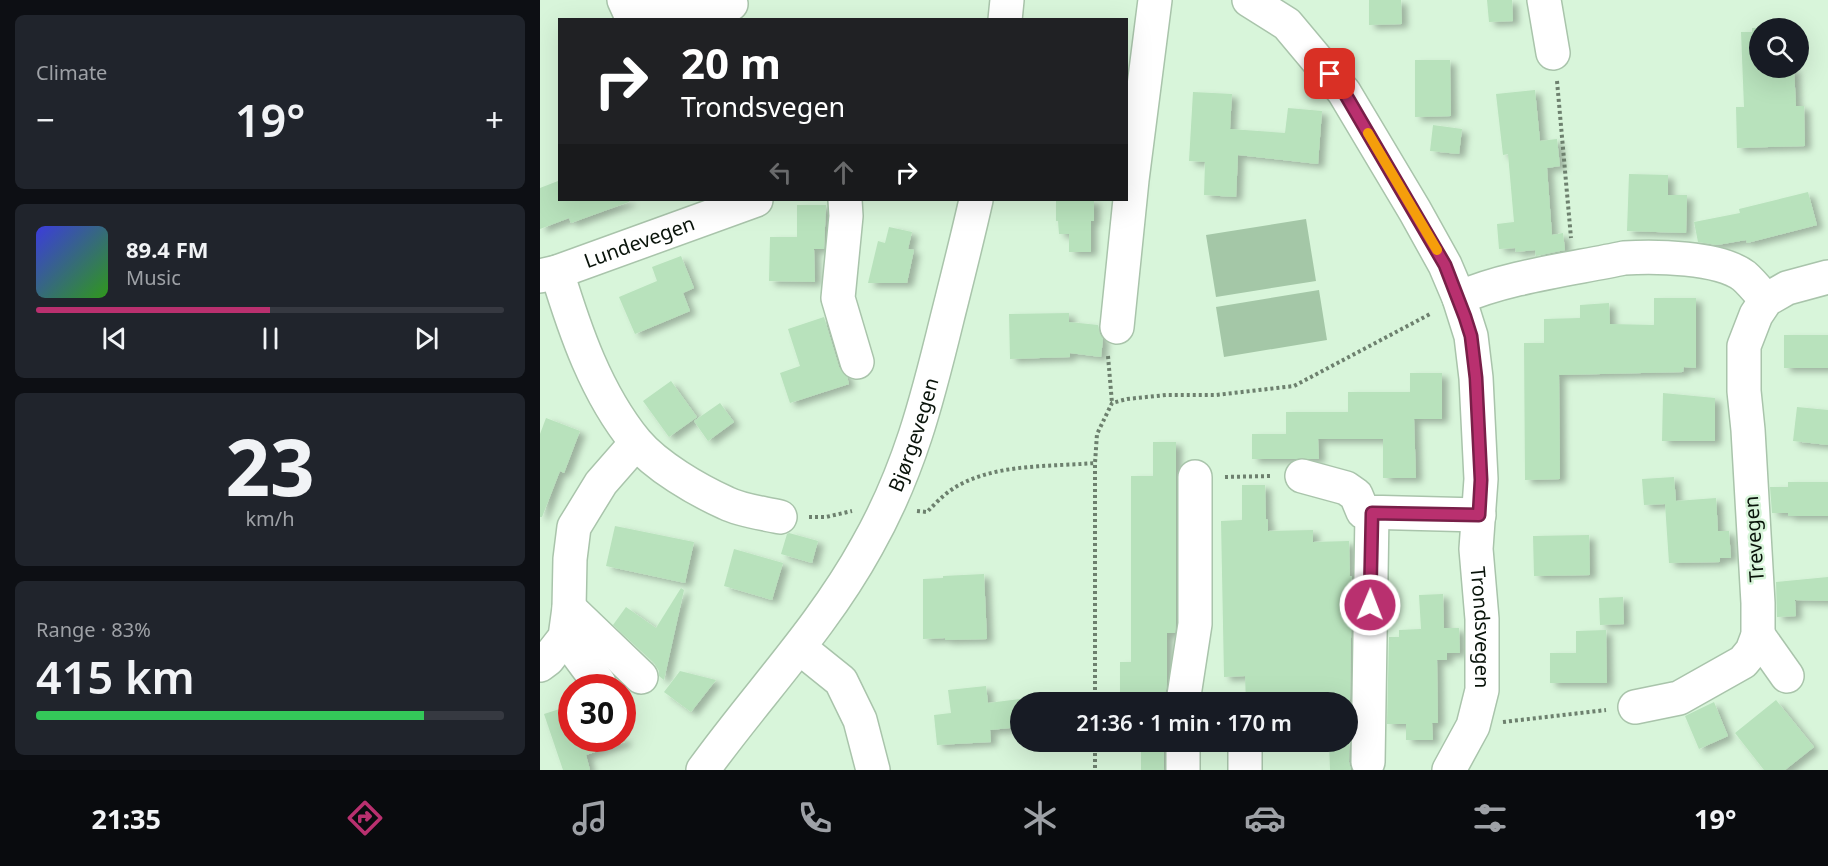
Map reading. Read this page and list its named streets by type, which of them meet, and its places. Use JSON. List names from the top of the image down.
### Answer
{
  "streets": {
    "street": [
      "Lundevegen",
      "Bjørgevegen",
      "Trevegen",
      "Trondsvegen"
    ]
  },
  "page": {
    "tile": [
      "Climate",
      ["23", "km/h"],
      ["Range · 83%", "415 km"]
    ],
    "turn": ["20 m", "Trondsvegen"],
    "heat": ["−", "19°", "+"],
    "song": ["89.4 FM", "Music"],
    "limit": "30",
    "trip": "21:36 · 1 min · 170 m",
    "tabs": ["21:35", "19°"]
  }
}
